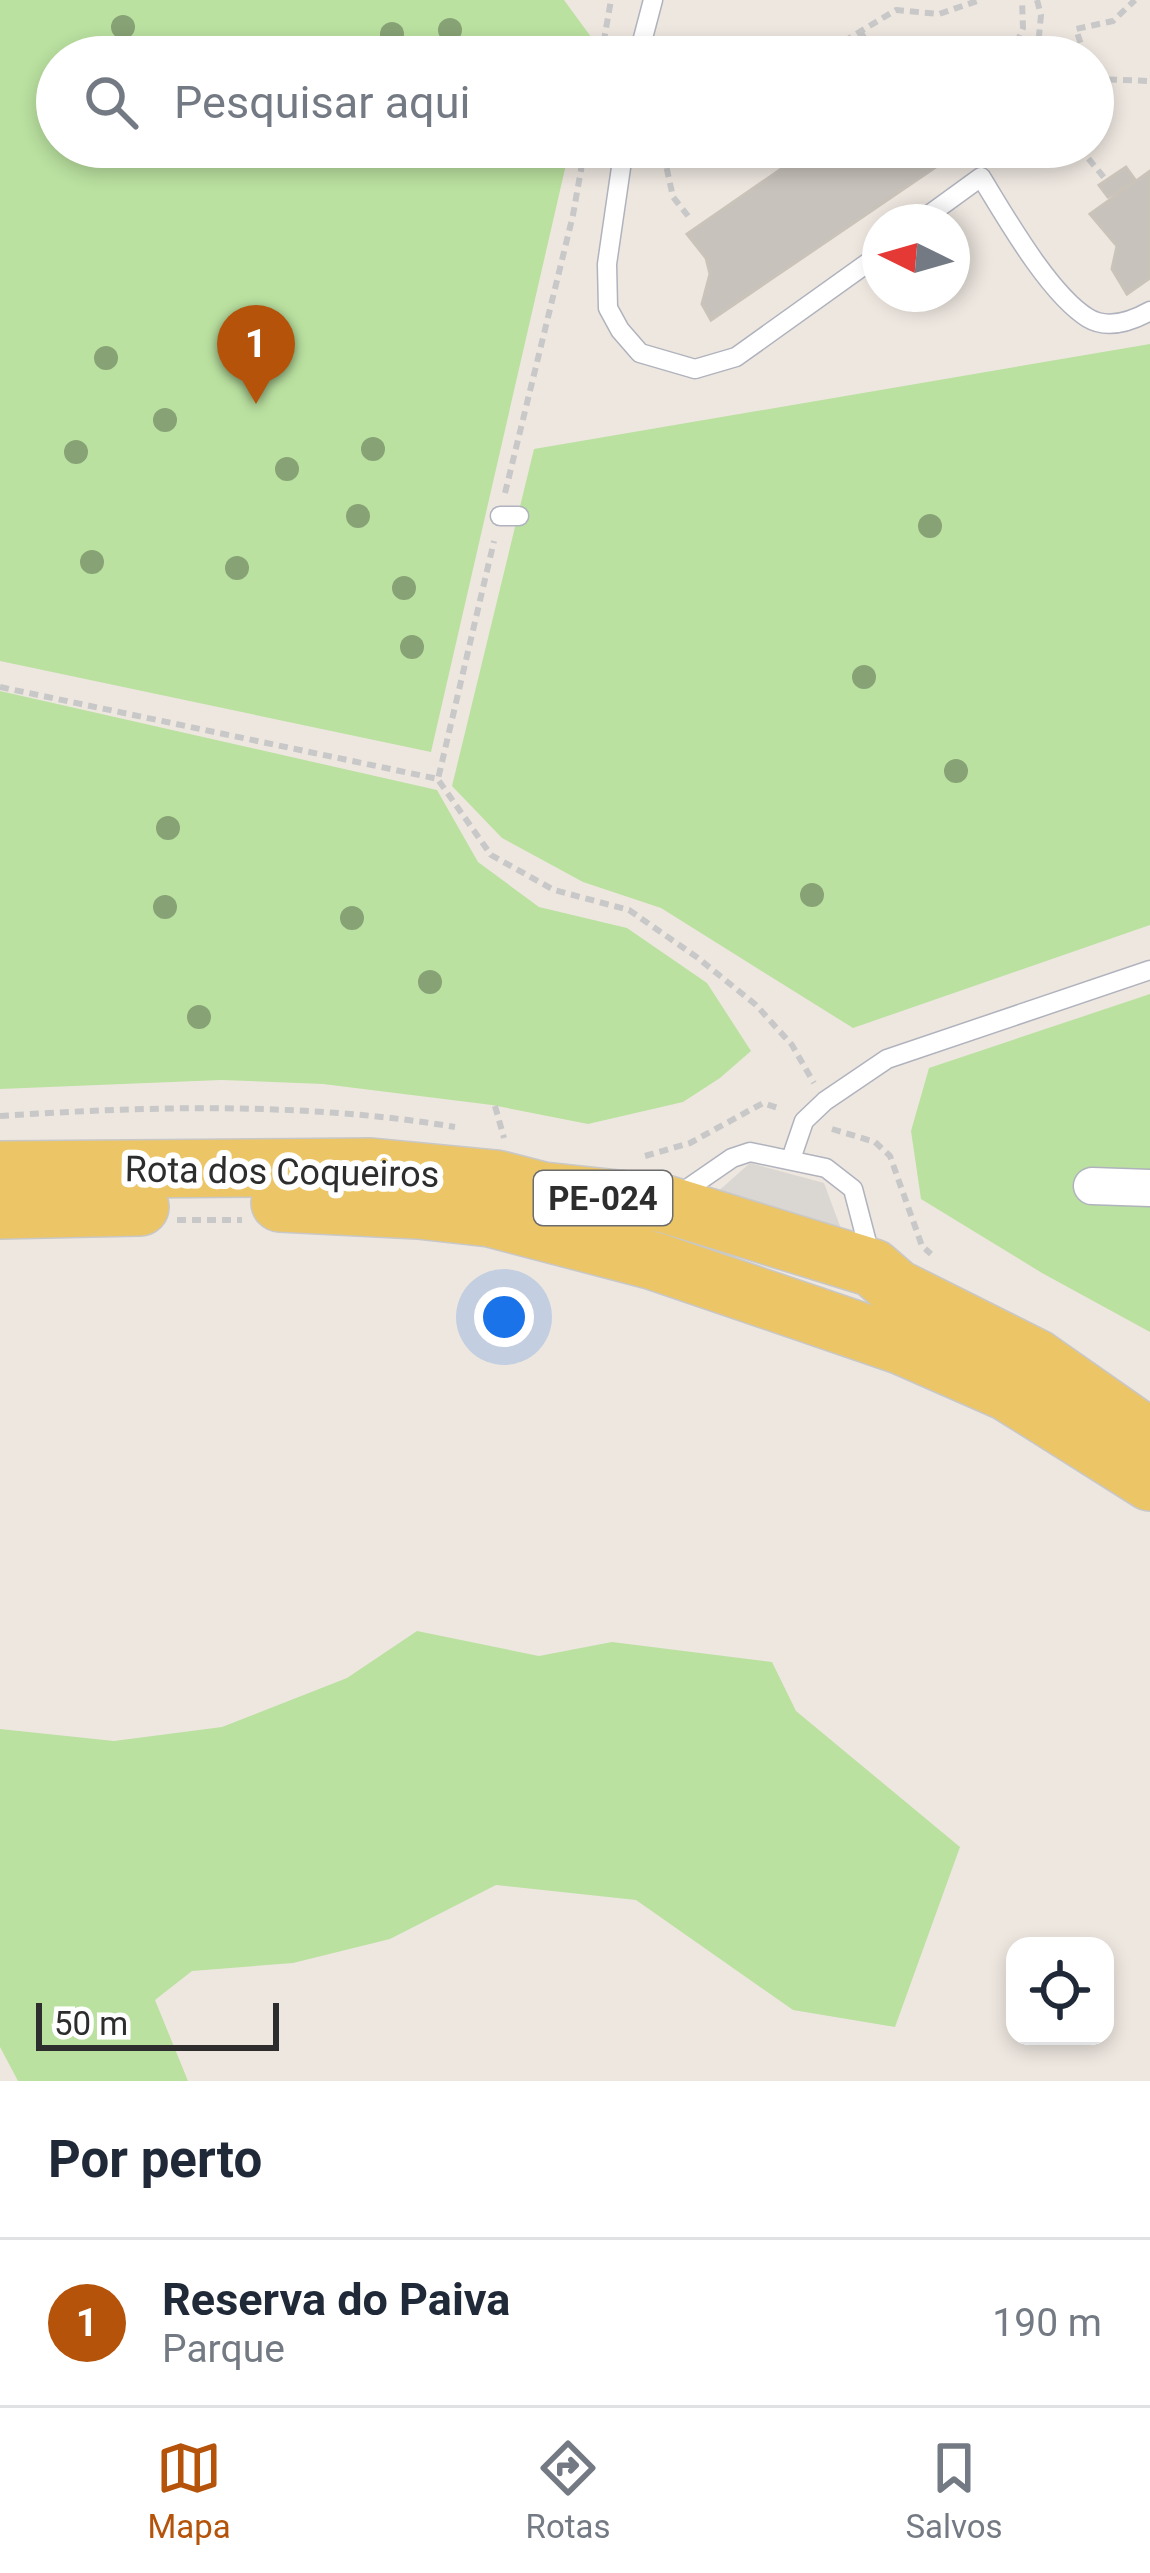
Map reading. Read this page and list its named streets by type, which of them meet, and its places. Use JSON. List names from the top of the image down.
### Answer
{
  "streets": {
    "main road": ["Rota dos Coqueiros", "PE-024"]
  },
  "scale_bar": "50 m",
  "north": "left",
  "page": {
    "search": "Pesquisar aqui",
    "pins": "1",
    "scale": "50 m",
    "heading": "Por perto",
    "list": [
      {
        "mark": "1",
        "name": "Reserva do Paiva",
        "note": "Parque",
        "value": "190 m"
      }
    ],
    "nav": ["Mapa", "Rotas", "Salvos"]
  }
}
